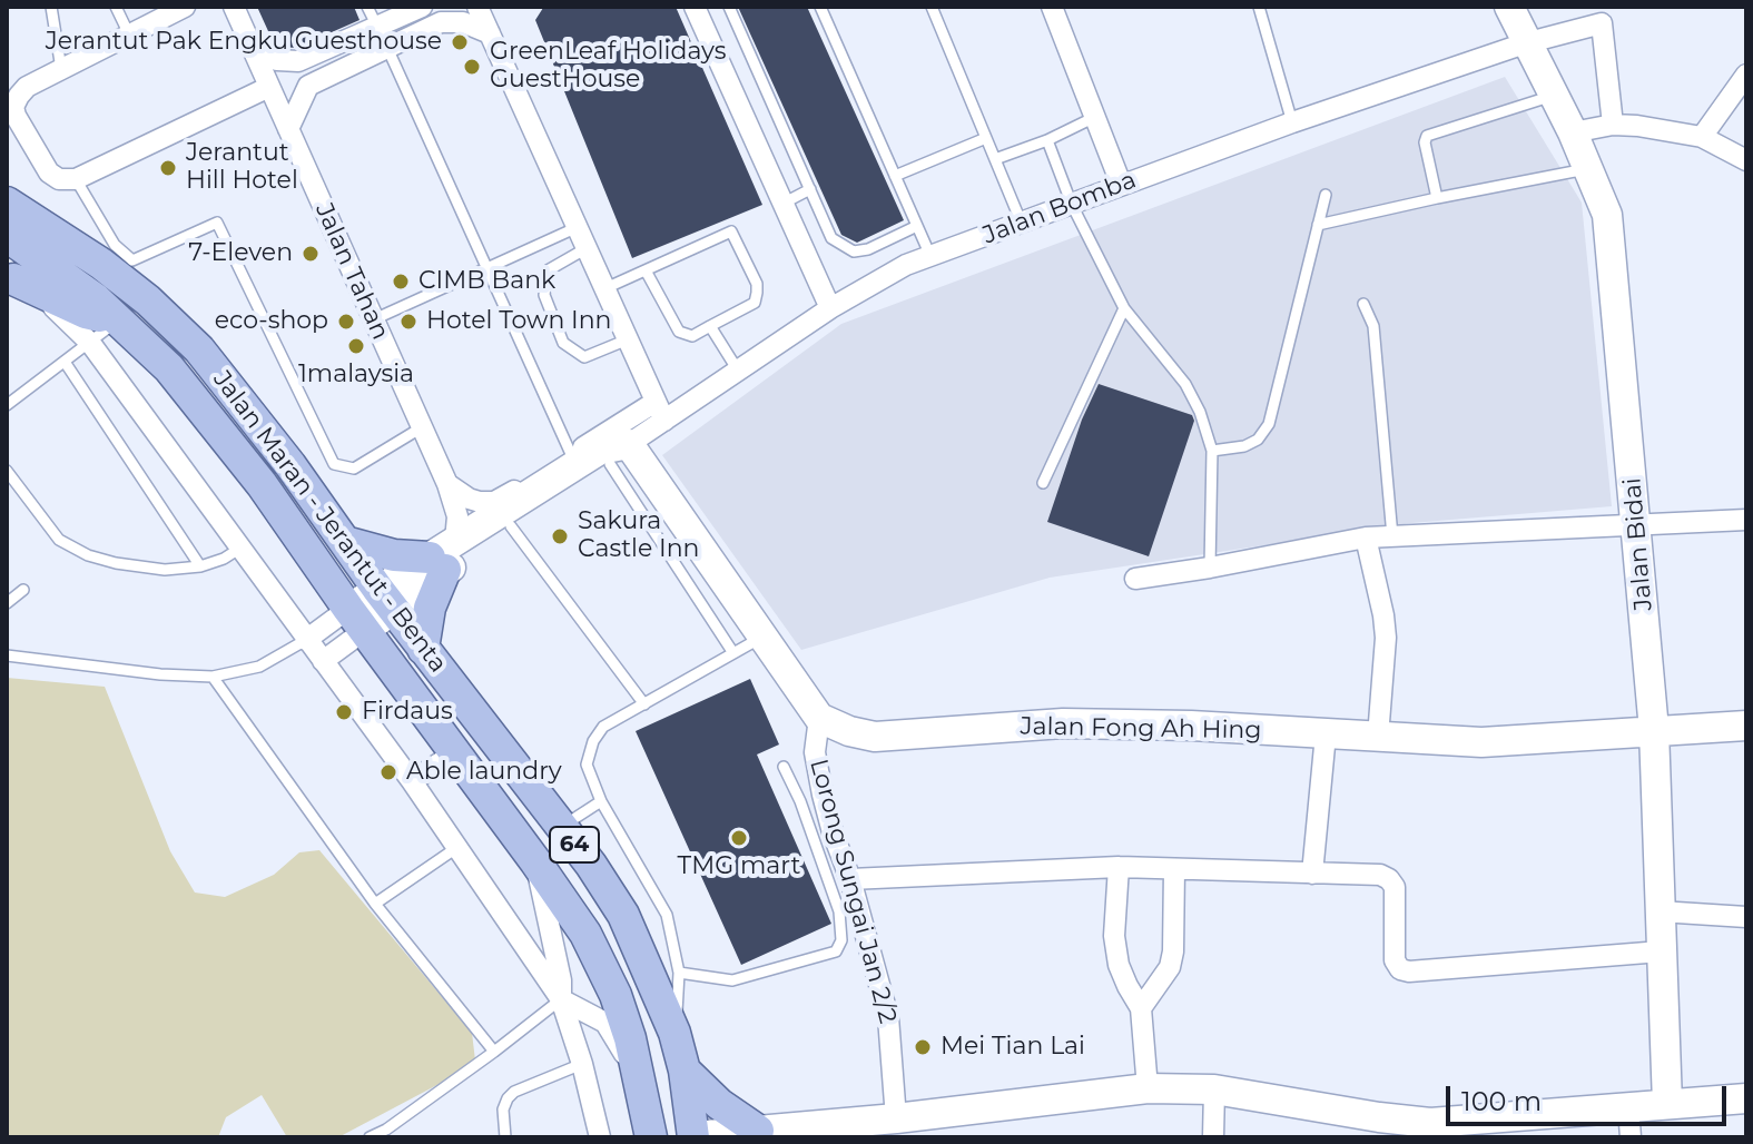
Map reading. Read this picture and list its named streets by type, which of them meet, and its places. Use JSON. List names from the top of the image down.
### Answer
{
  "streets": {
    "main road": [
      "Jalan Bomba",
      "Jalan Maran - Jerantut - Benta",
      "Jalan Bidai",
      "Jalan Fong Ah Hing",
      "64"
    ],
    "street": ["Jalan Tahan", "Lorong Sungai Jan 2/2"]
  },
  "crossings": [
    ["Jalan Bomba", "Jalan Tahan"],
    ["Jalan Bomba", "Jalan Maran - Jerantut - Benta"],
    ["Jalan Bomba", "Jalan Bidai"],
    ["Jalan Bidai", "Jalan Fong Ah Hing"],
    ["Jalan Fong Ah Hing", "Lorong Sungai Jan 2/2"]
  ],
  "places": [
    "Jerantut Pak Engku Guesthouse",
    "GreenLeaf Holidays GuestHouse",
    "Jerantut Hill Hotel",
    "7-Eleven",
    "CIMB Bank",
    "eco-shop",
    "Hotel Town Inn",
    "1malaysia",
    "Sakura Castle Inn",
    "Firdaus",
    "Able laundry",
    "TMG mart",
    "Mei Tian Lai"
  ],
  "scale_bar": "100 m"
}
